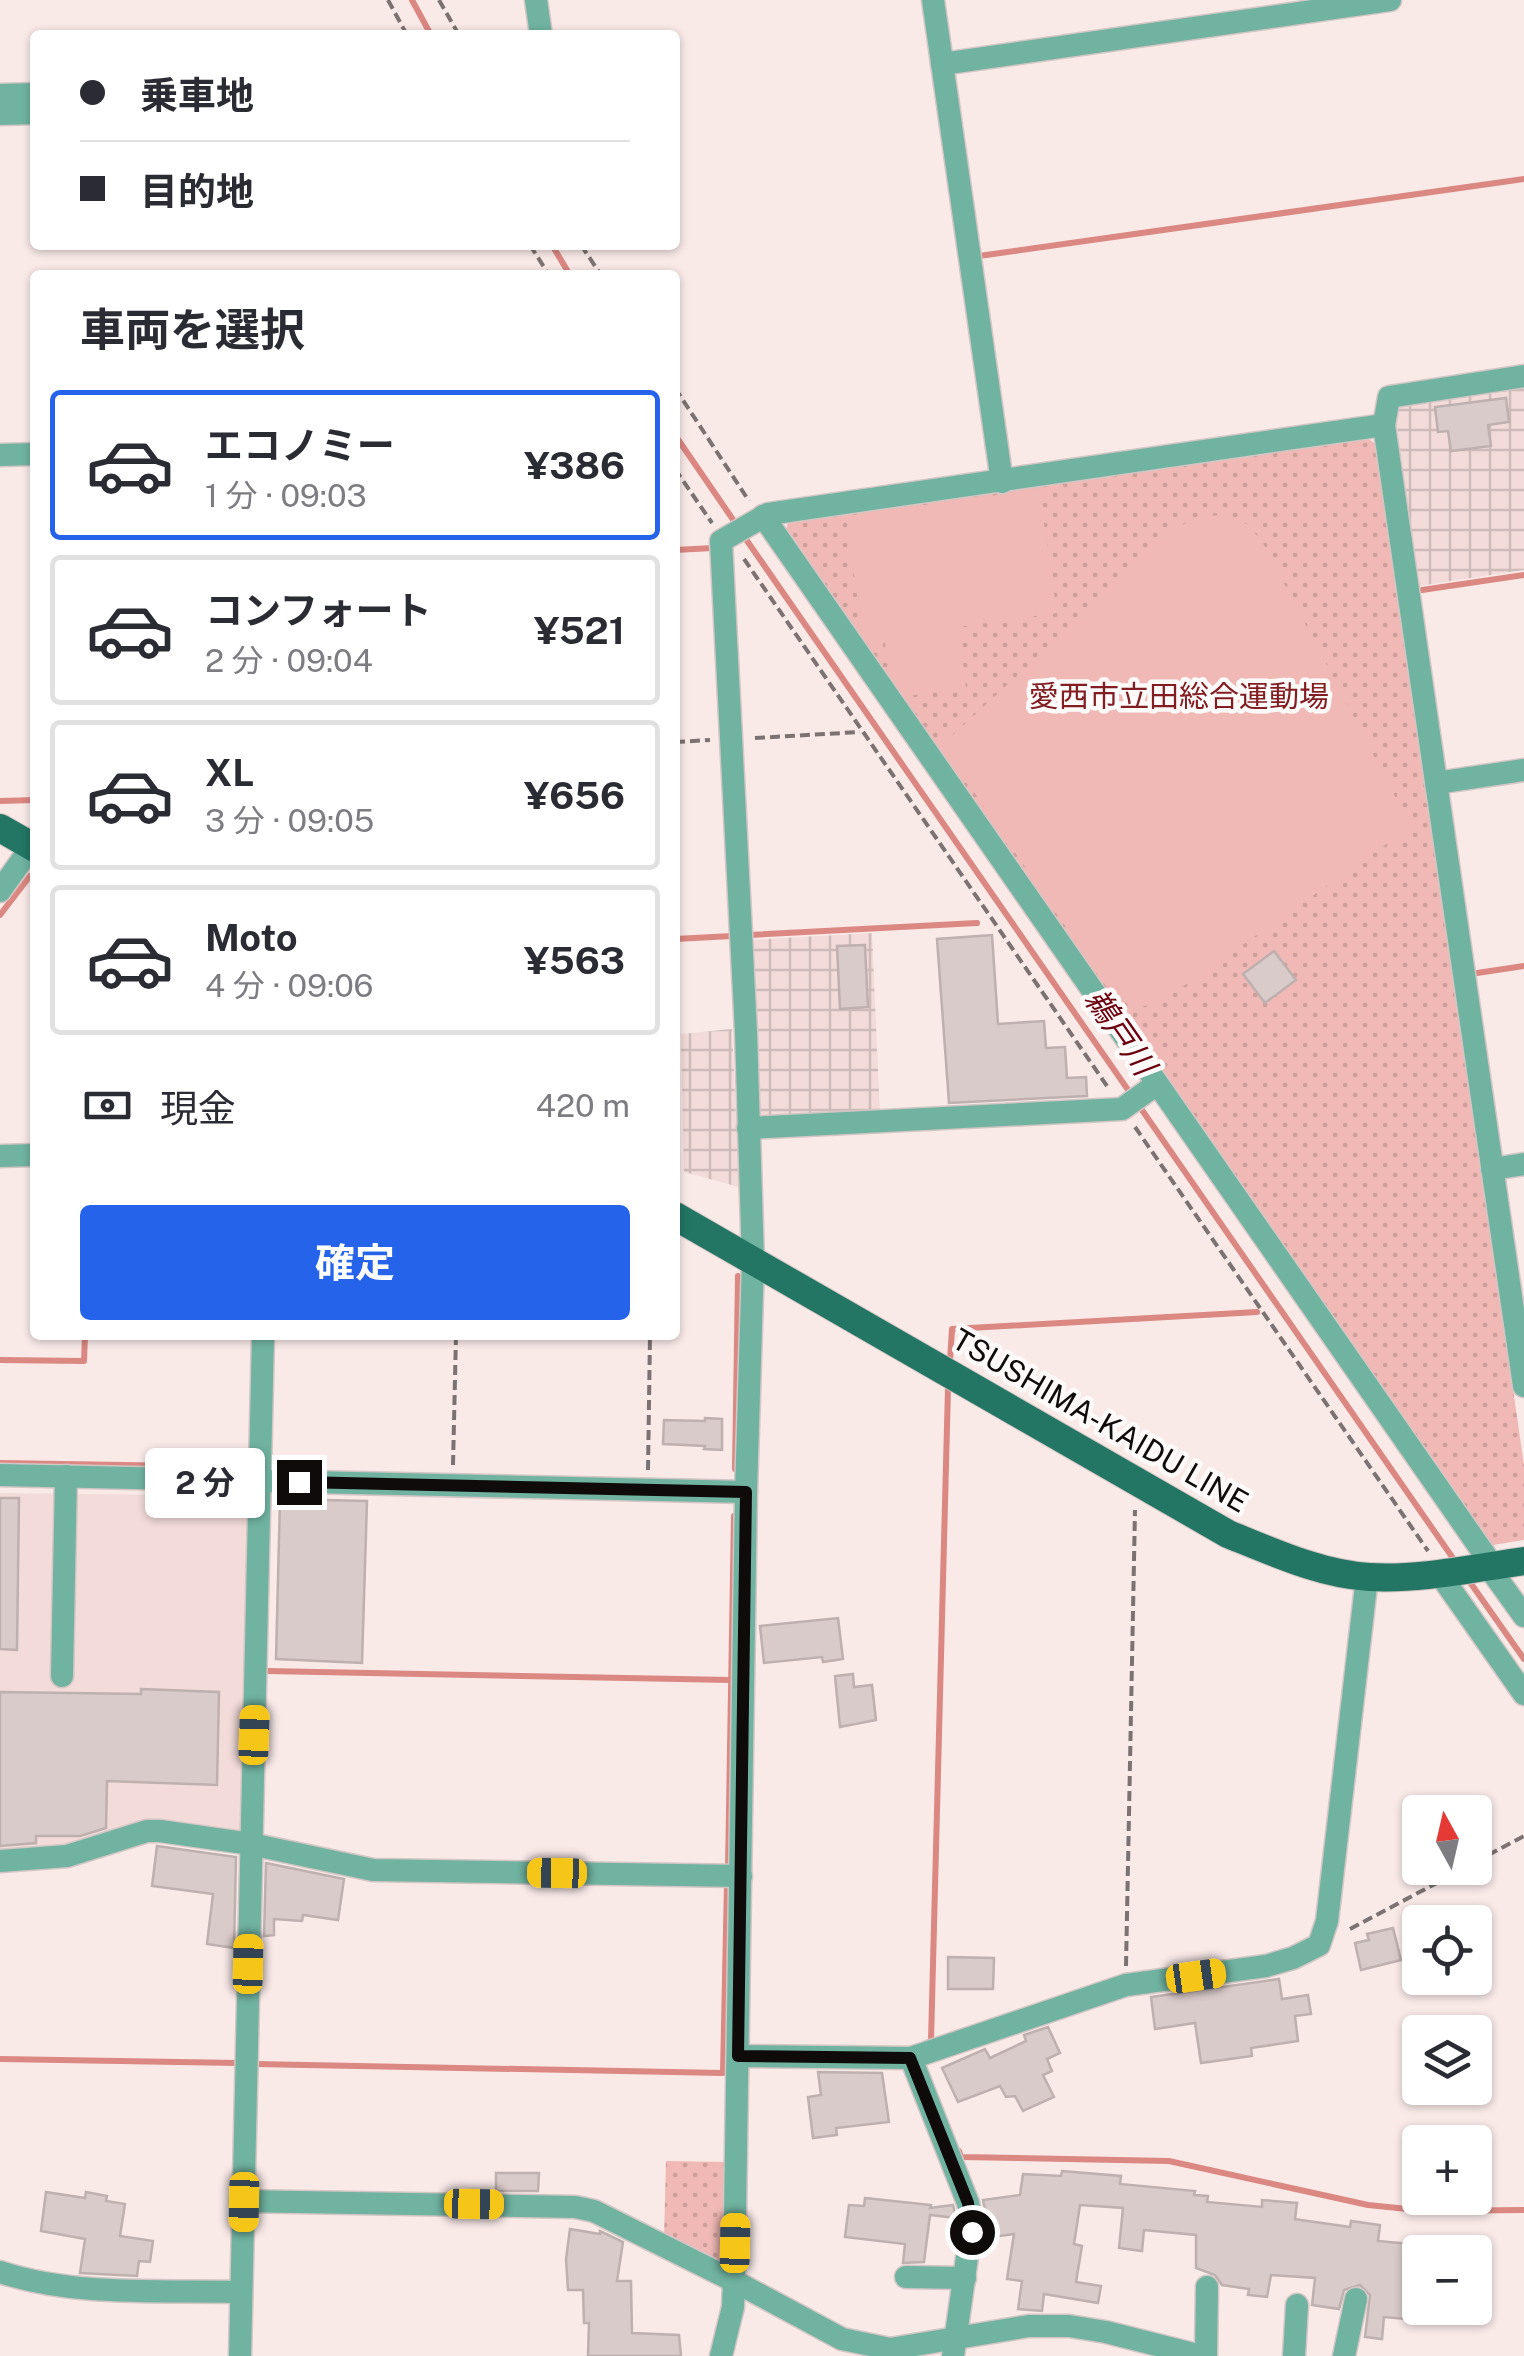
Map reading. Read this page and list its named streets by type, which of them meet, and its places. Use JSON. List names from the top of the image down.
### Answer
{
  "streets": {
    "main road": ["TSUSHIMA-KAIDU LINE"]
  },
  "water": ["鵜戸川"],
  "parks": ["愛西市立田総合運動場"],
  "north": "top",
  "page": {
    "banner": ["乗車地", "目的地"],
    "heading": "車両を選択",
    "list": [
      {
        "name": "エコノミー",
        "note": "1 分 · 09:03",
        "value": "¥386"
      },
      {
        "name": "コンフォート",
        "note": "2 分 · 09:04",
        "value": "¥521"
      },
      {
        "name": "XL",
        "note": "3 分 · 09:05",
        "value": "¥656"
      },
      {
        "name": "Moto",
        "note": "4 分 · 09:06",
        "value": "¥563"
      }
    ],
    "pay": ["現金", "420 m"],
    "buttons": "確定",
    "bubble": "2 分",
    "map_buttons": ["+", "−"]
  }
}
